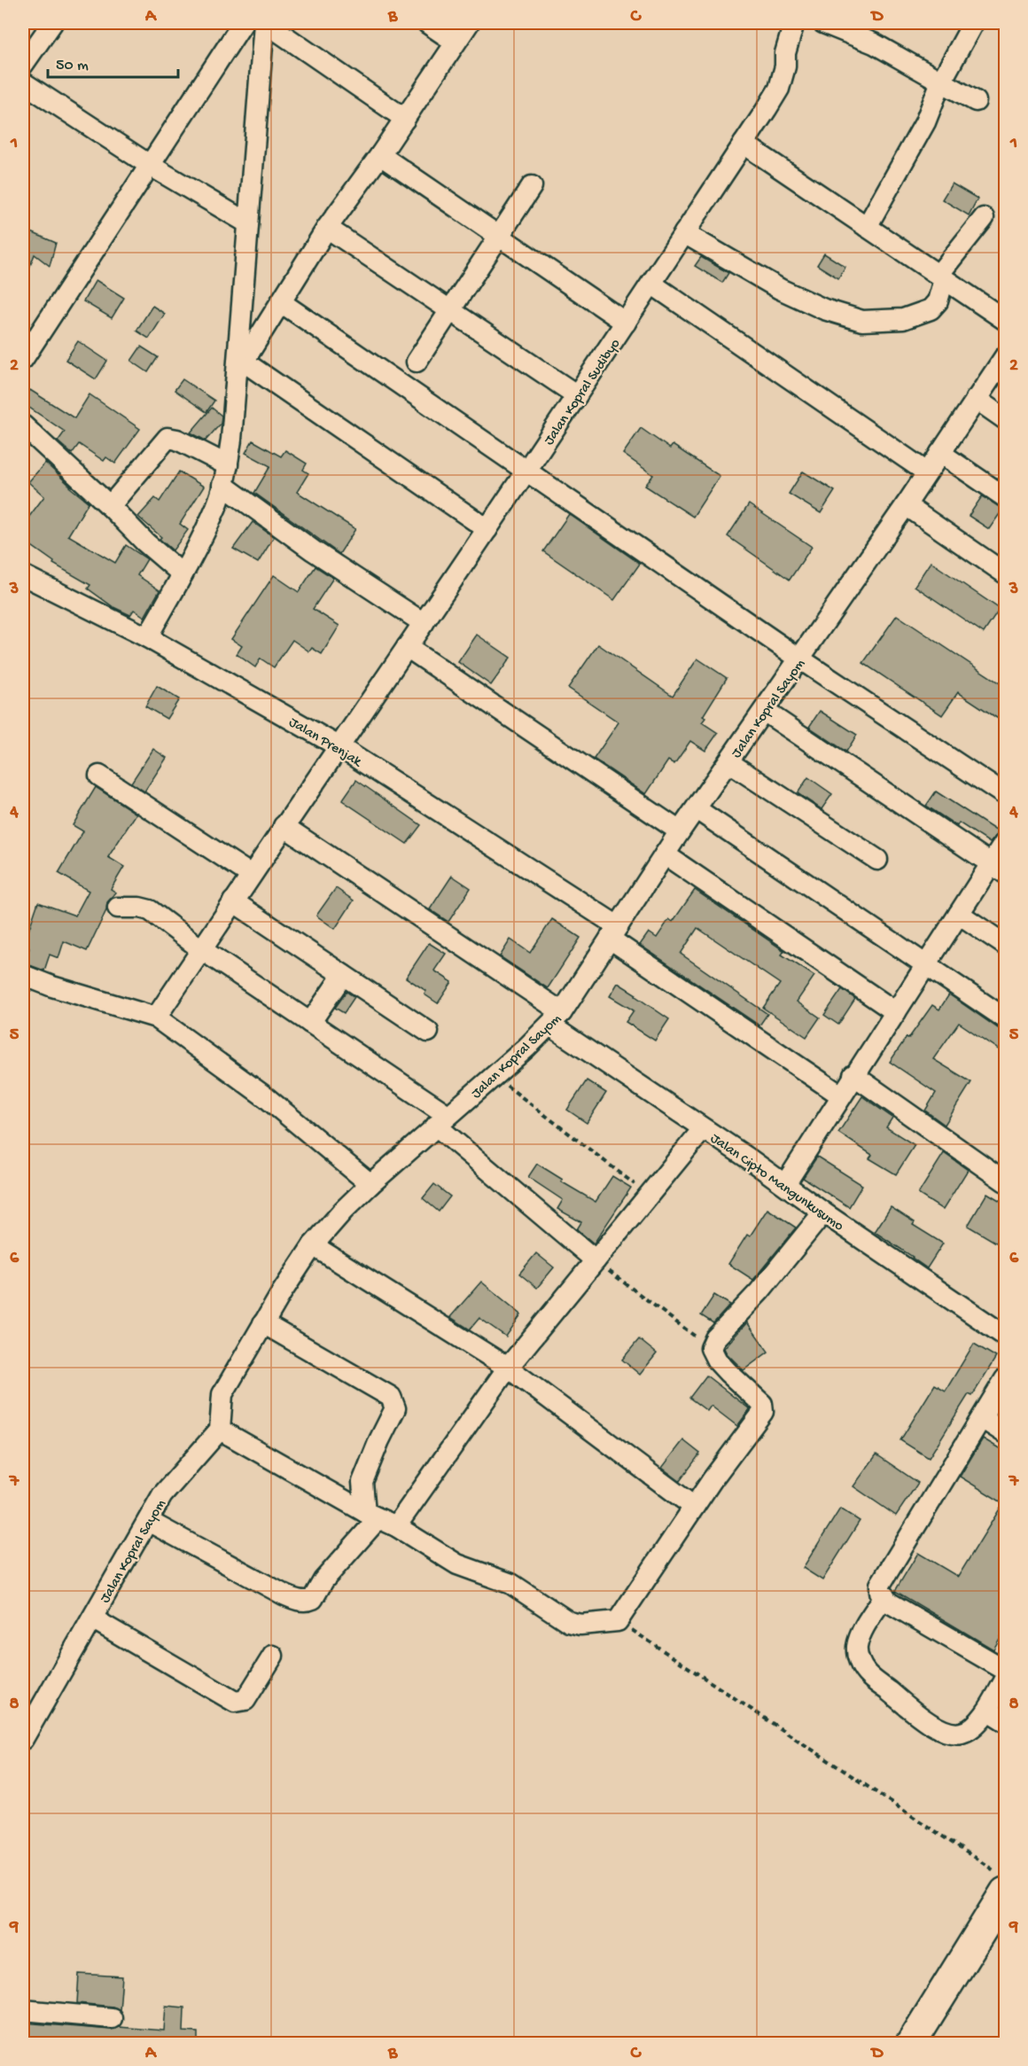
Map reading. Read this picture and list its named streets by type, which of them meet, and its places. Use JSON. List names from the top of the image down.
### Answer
{
  "streets": {
    "street": [
      "Jalan Kopral Sudibyo",
      "Jalan Kopral Sayom",
      "Jalan Prenjak",
      "Jalan Cipto Mangunkusumo"
    ]
  },
  "crossings": [
    ["Jalan Kopral Sudibyo", "Jalan Prenjak"],
    ["Jalan Kopral Sudibyo", "Jalan Cipto Mangunkusumo"],
    ["Jalan Kopral Sayom", "Jalan Prenjak"],
    ["Jalan Kopral Sayom", "Jalan Cipto Mangunkusumo"]
  ],
  "scale_bar": "50 m",
  "grid": {
    "columns": [
      "A",
      "B",
      "C",
      "D"
    ],
    "rows": [
      "1",
      "2",
      "3",
      "4",
      "5",
      "6",
      "7",
      "8",
      "9"
    ]
  }
}
